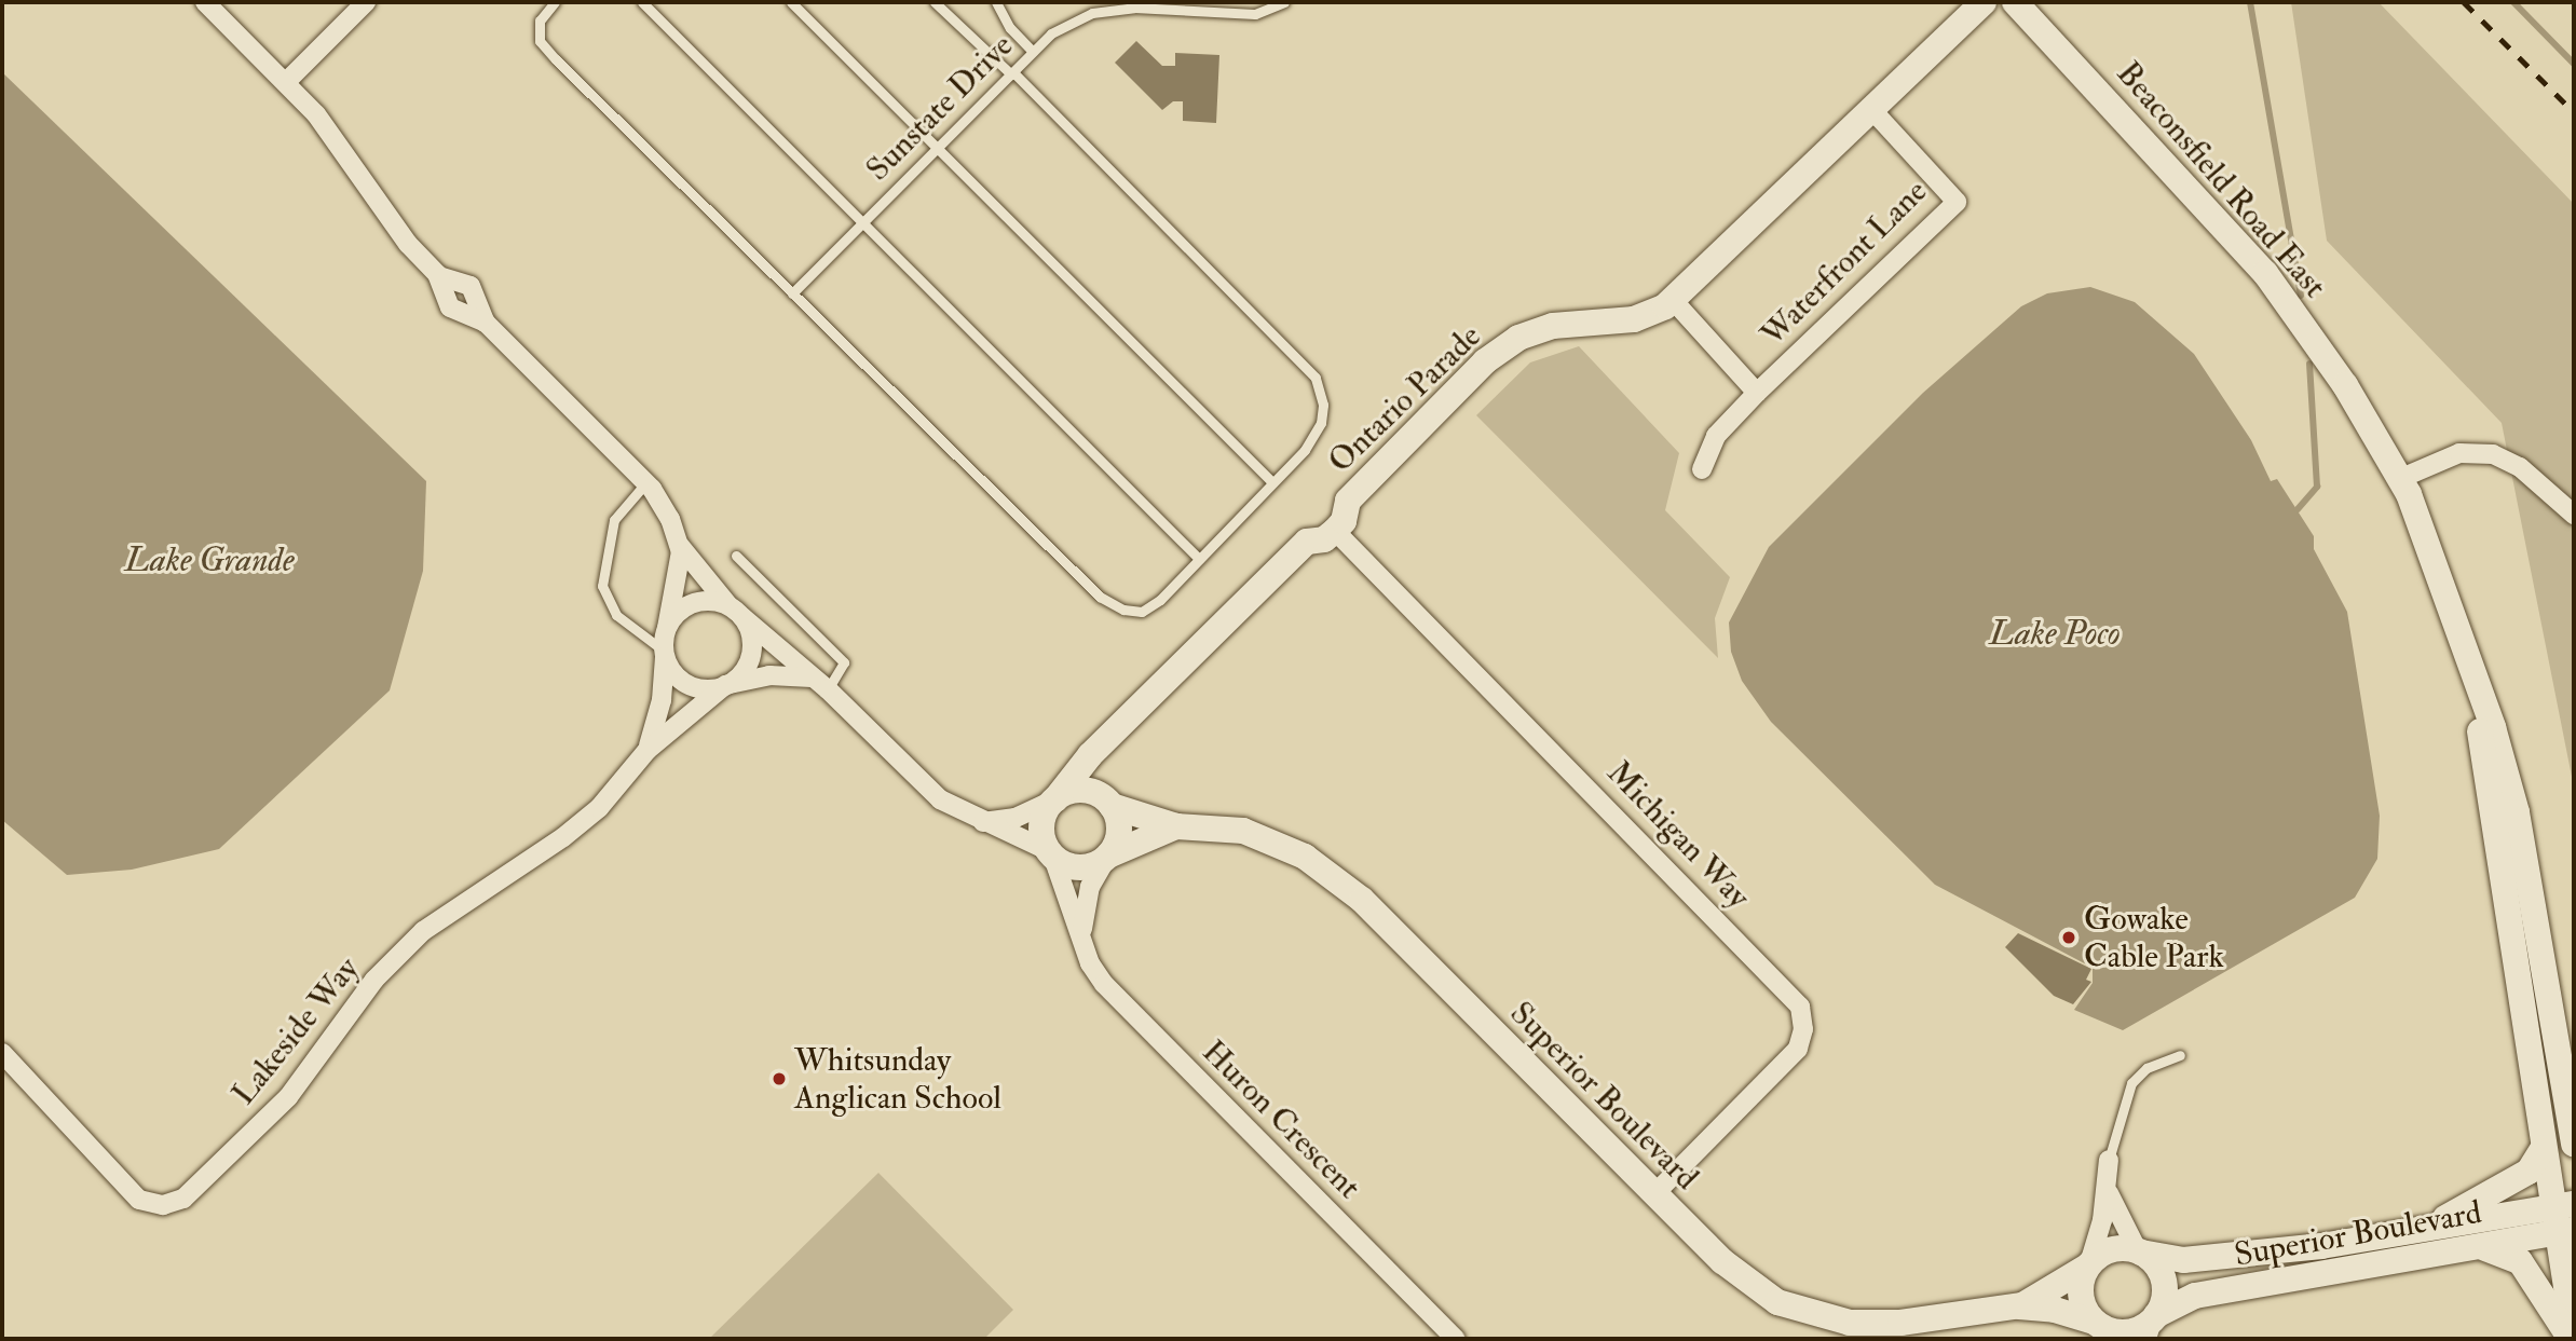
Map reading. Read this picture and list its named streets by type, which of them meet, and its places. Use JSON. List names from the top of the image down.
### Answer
{
  "streets": {
    "street": [
      "Beaconsfield Road East",
      "Waterfront Lane",
      "Ontario Parade",
      "Michigan Way",
      "Lakeside Way",
      "Superior Boulevard",
      "Huron Crescent"
    ],
    "lane": ["Sunstate Drive"]
  },
  "crossings": [
    ["Beaconsfield Road East", "Superior Boulevard"],
    ["Waterfront Lane", "Ontario Parade"],
    ["Ontario Parade", "Michigan Way"],
    ["Michigan Way", "Superior Boulevard"],
    ["Superior Boulevard", "Huron Crescent"]
  ],
  "water": ["Lake Grande", "Lake Poco"],
  "places": ["Gowake Cable Park", "Whitsunday Anglican School"]
}
